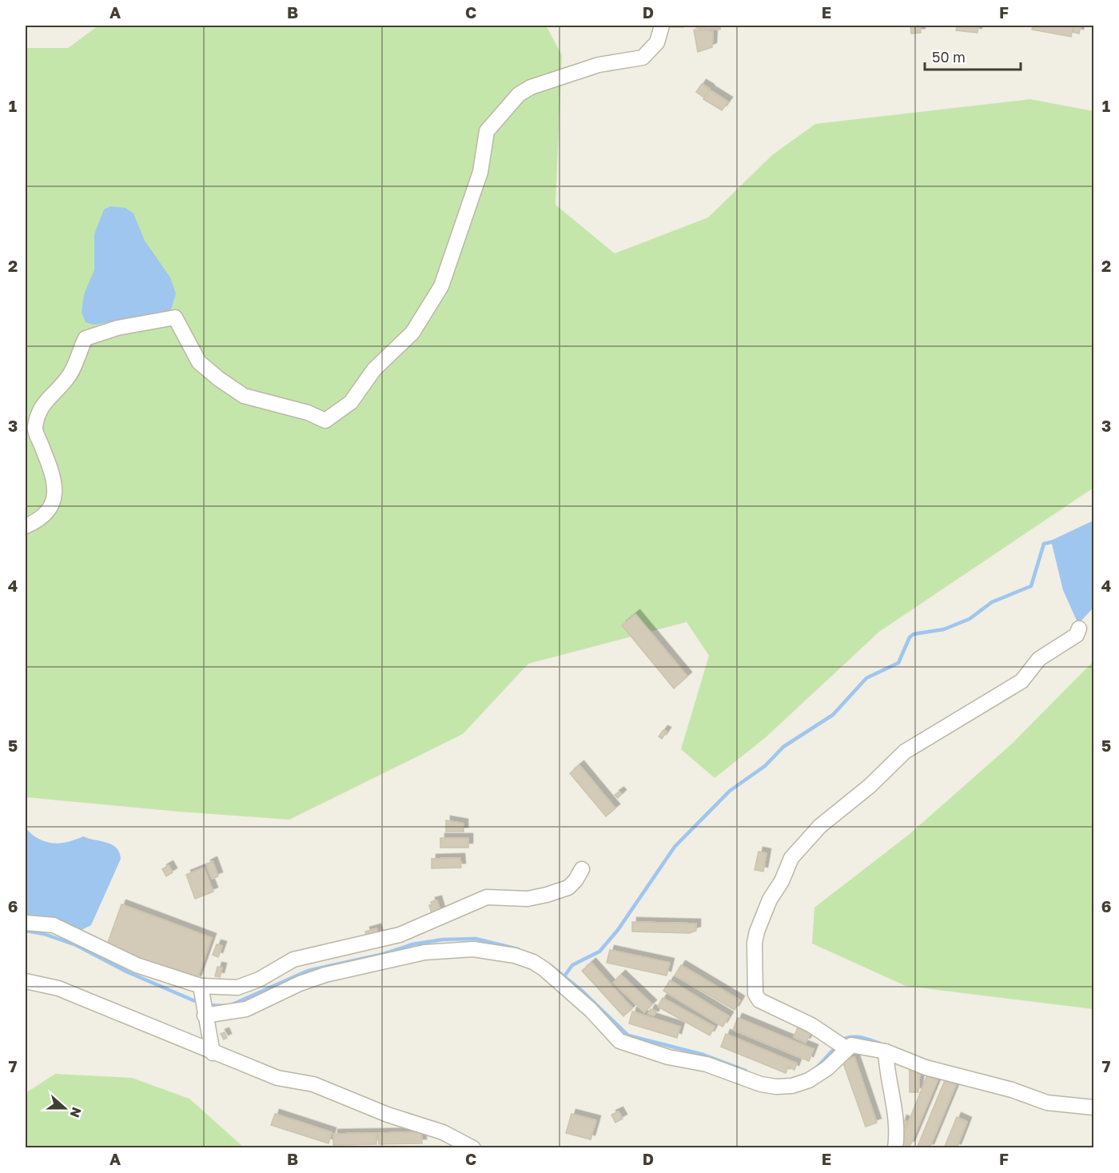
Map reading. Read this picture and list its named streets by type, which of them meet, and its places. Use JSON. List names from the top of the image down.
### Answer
{
  "scale_bar": "50 m",
  "north": "right",
  "grid": {
    "columns": [
      "A",
      "B",
      "C",
      "D",
      "E",
      "F"
    ],
    "rows": [
      "1",
      "2",
      "3",
      "4",
      "5",
      "6",
      "7"
    ]
  }
}
